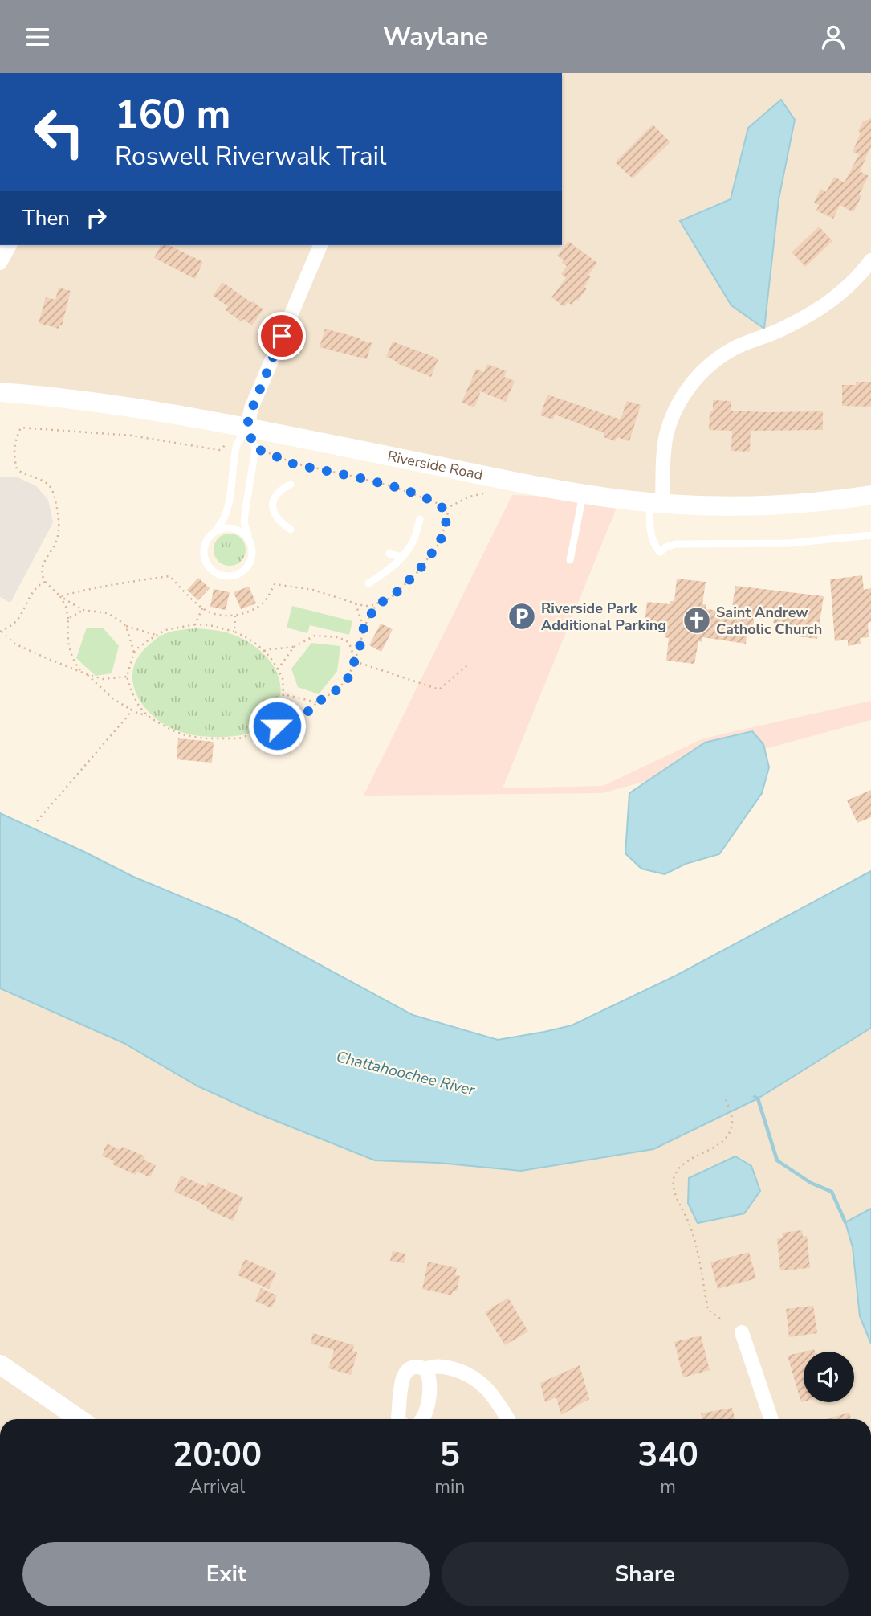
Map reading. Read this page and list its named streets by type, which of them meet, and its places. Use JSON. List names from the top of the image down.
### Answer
{
  "streets": {
    "street": ["Riverside Road"]
  },
  "water": ["Chattahoochee River"],
  "places": {
    "parking": ["Riverside Park Additional Parking"],
    "church": ["Saint Andrew Catholic Church"]
  },
  "page": {
    "header": "Waylane",
    "turn": ["160 m", "Roswell Riverwalk Trail"],
    "then": "Then",
    "eta": [
      "20:00",
      "Arrival",
      "5",
      "min",
      "340",
      "m"
    ],
    "buttons": ["Exit", "Share"]
  }
}
